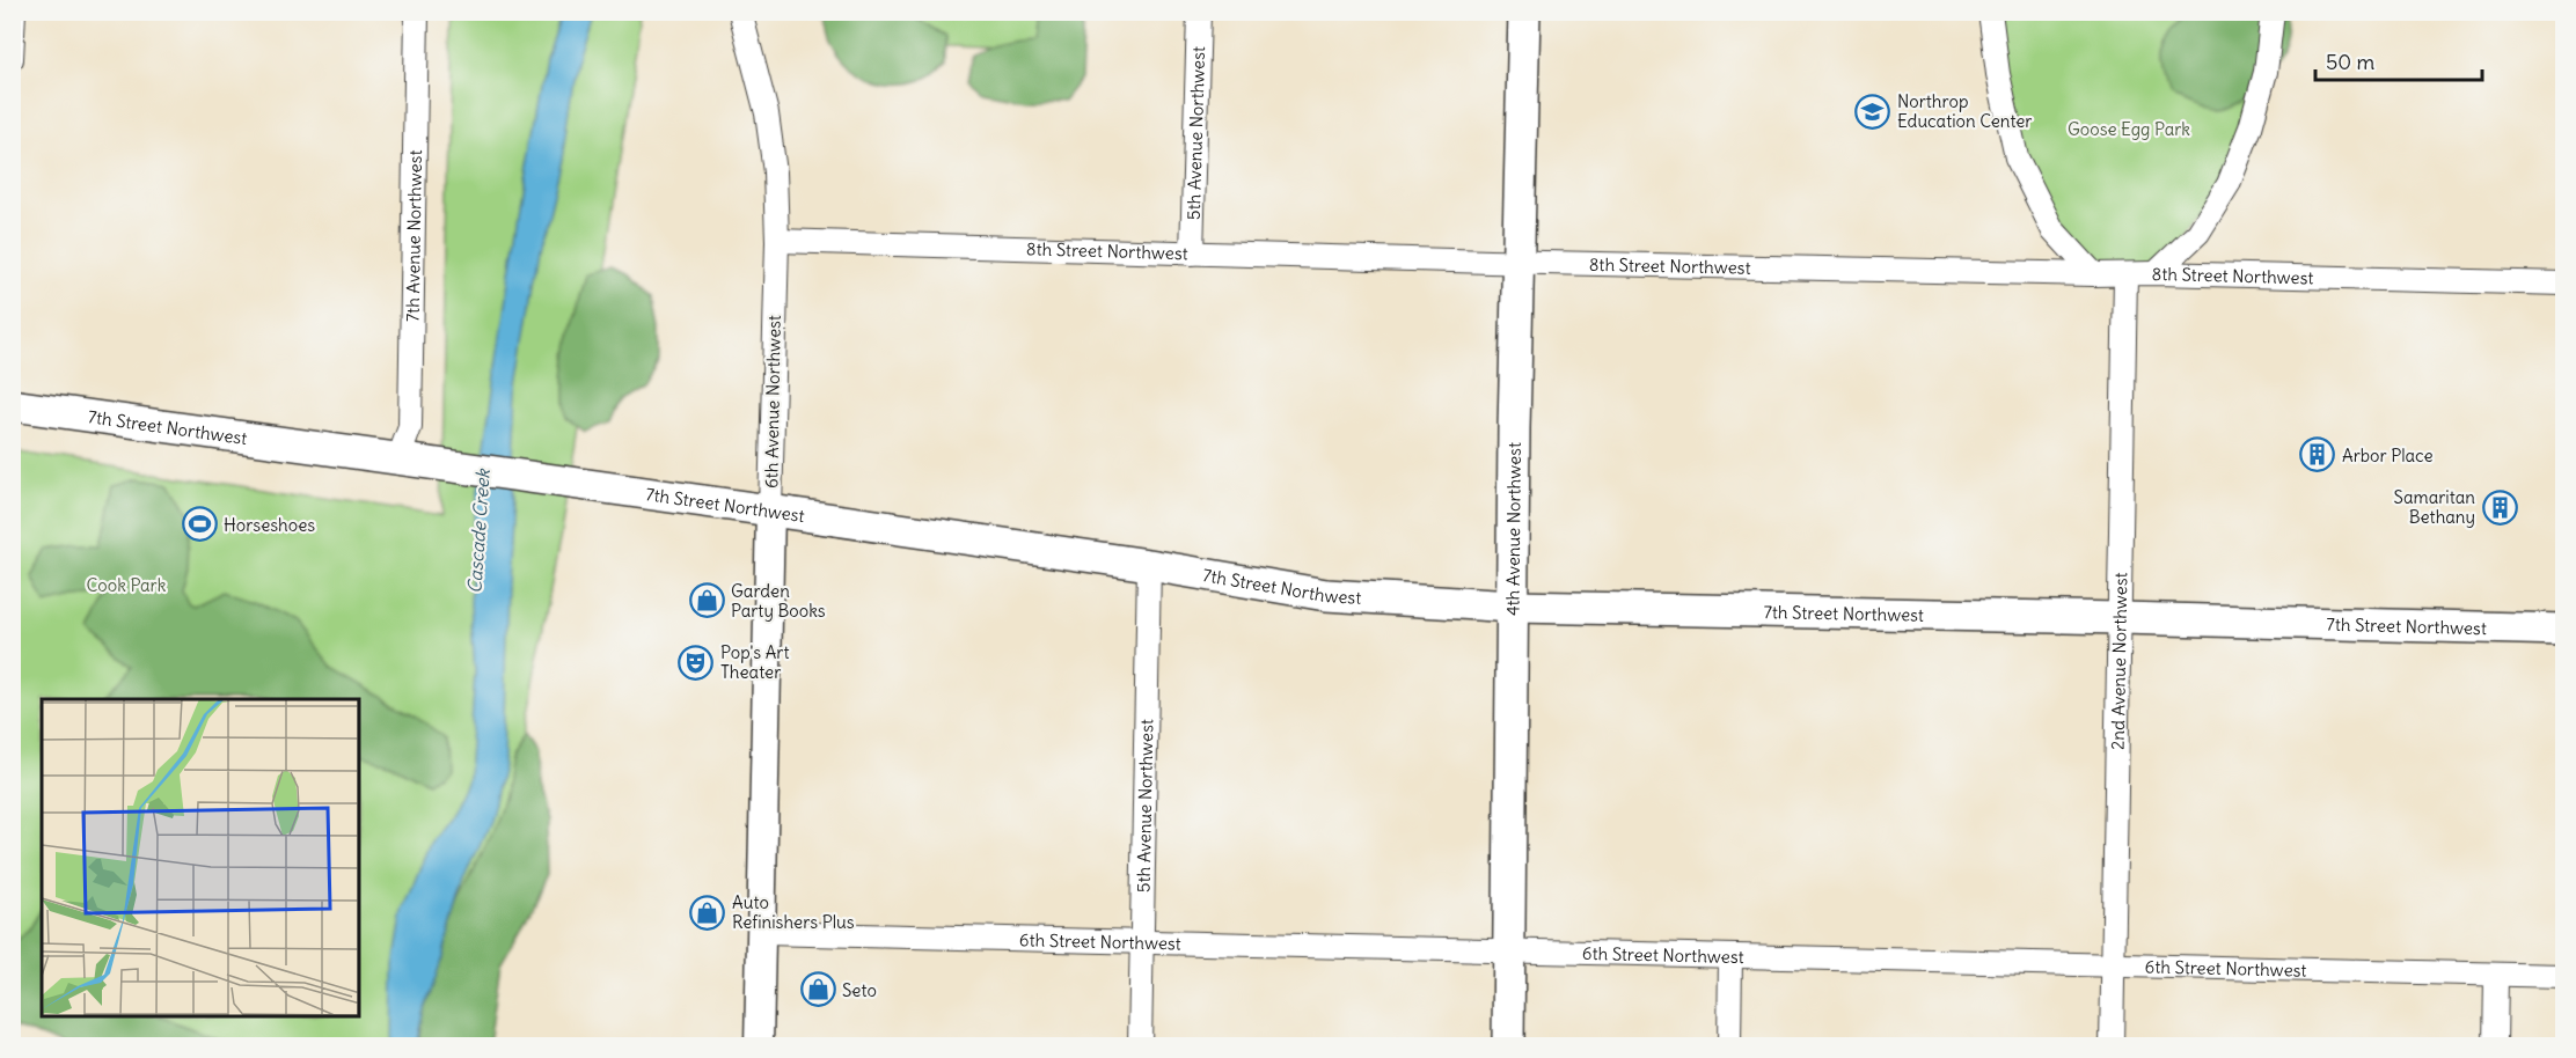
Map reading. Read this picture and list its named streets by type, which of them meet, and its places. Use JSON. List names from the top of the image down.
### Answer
{
  "streets": {
    "main road": ["7th Street Northwest", "4th Avenue Northwest"],
    "street": [
      "5th Avenue Northwest",
      "7th Avenue Northwest",
      "8th Street Northwest",
      "6th Avenue Northwest",
      "2nd Avenue Northwest",
      "6th Street Northwest"
    ]
  },
  "crossings": [
    ["5th Avenue Northwest", "8th Street Northwest"],
    ["5th Avenue Northwest", "7th Street Northwest"],
    ["5th Avenue Northwest", "6th Street Northwest"],
    ["7th Avenue Northwest", "7th Street Northwest"],
    ["8th Street Northwest", "6th Avenue Northwest"],
    ["8th Street Northwest", "4th Avenue Northwest"],
    ["8th Street Northwest", "2nd Avenue Northwest"],
    ["6th Avenue Northwest", "7th Street Northwest"],
    ["6th Avenue Northwest", "6th Street Northwest"],
    ["7th Street Northwest", "4th Avenue Northwest"],
    ["7th Street Northwest", "2nd Avenue Northwest"],
    ["4th Avenue Northwest", "6th Street Northwest"],
    ["2nd Avenue Northwest", "6th Street Northwest"]
  ],
  "water": ["Cascade Creek"],
  "parks": ["Goose Egg Park", "Cook Park"],
  "places": {
    "school or university": ["Northrop Education Center"],
    "building": ["Arbor Place", "Samaritan Bethany"],
    "sports": ["Horseshoes"],
    "shop": ["Garden Party Books", "Auto Refinishers Plus", "Seto"],
    "theatre": ["Pop's Art Theater"]
  },
  "scale_bar": "50 m"
}
